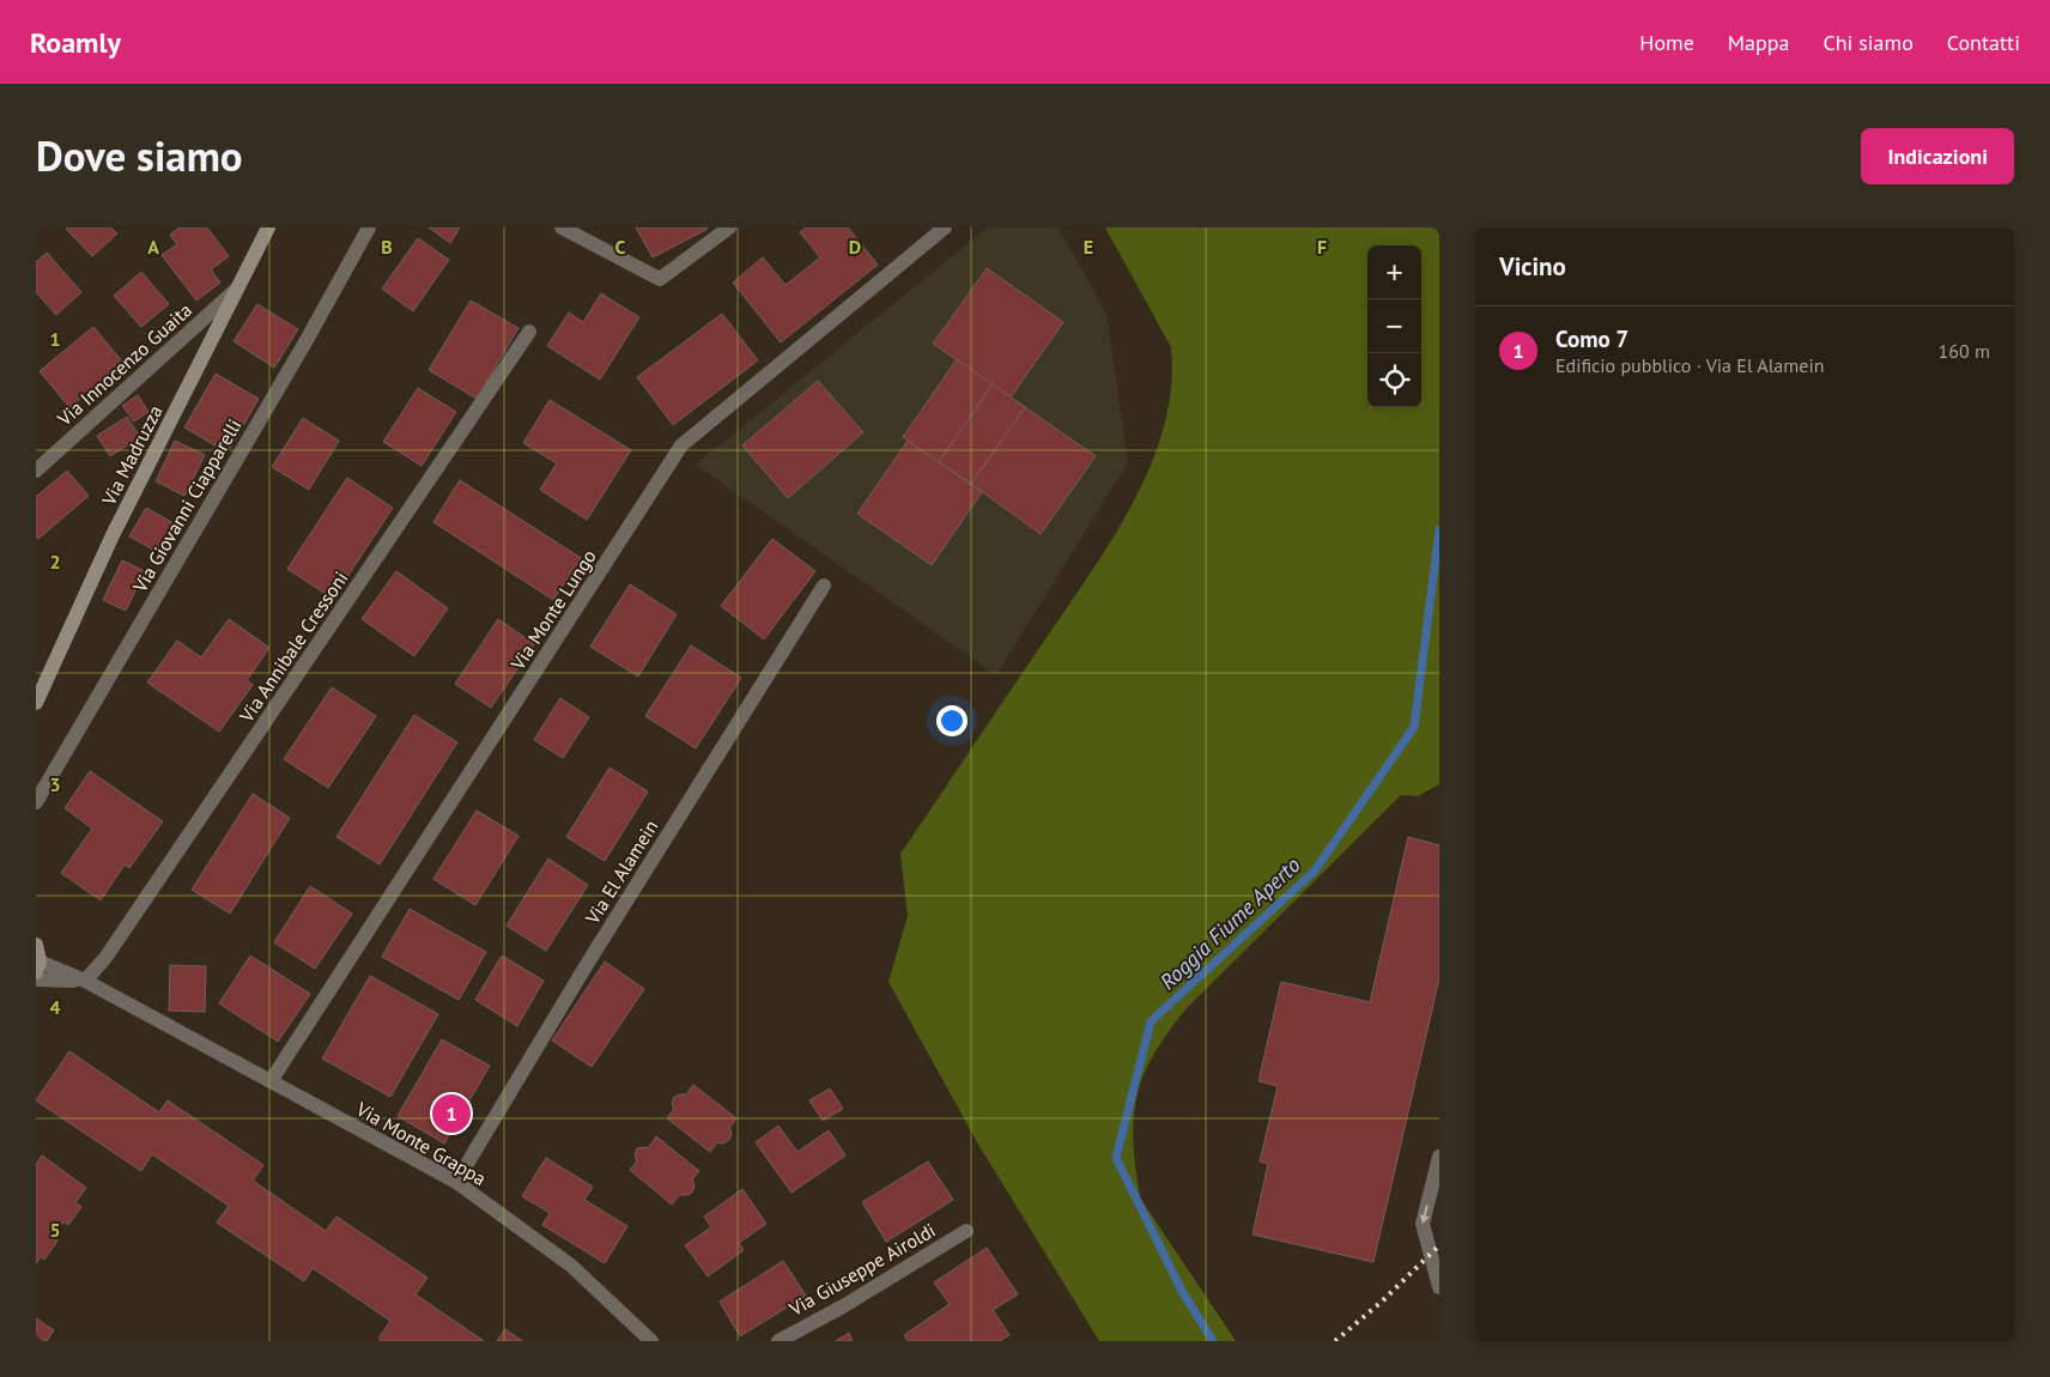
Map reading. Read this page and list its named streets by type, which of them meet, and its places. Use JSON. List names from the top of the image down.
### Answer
{
  "streets": {
    "street": [
      "Via Innocenzo Guaita",
      "Via Madruzza",
      "Via Giovanni Ciapparelli",
      "Via Monte Lungo",
      "Via Annibale Cressoni",
      "Via El Alamein",
      "Via Monte Grappa",
      "Via Giuseppe Airoldi"
    ]
  },
  "crossings": [
    ["Via Innocenzo Guaita", "Via Madruzza"],
    ["Via Monte Lungo", "Via Monte Grappa"],
    ["Via Annibale Cressoni", "Via Monte Grappa"],
    ["Via El Alamein", "Via Monte Grappa"]
  ],
  "water": ["Roggia Fiume Aperto"],
  "page": {
    "header": "Roamly",
    "nav": [
      "Home",
      "Mappa",
      "Chi siamo",
      "Contatti"
    ],
    "title": "Dove siamo",
    "buttons": "Indicazioni",
    "heading": "Vicino",
    "map_buttons": ["+", "−"],
    "list": [
      {
        "mark": "1",
        "name": "Como 7",
        "note": "Edificio pubblico · Via El Alamein",
        "value": "160 m"
      }
    ],
    "pins": "1"
  },
  "grid": {
    "columns": [
      "A",
      "B",
      "C",
      "D",
      "E",
      "F"
    ],
    "rows": [
      "1",
      "2",
      "3",
      "4",
      "5"
    ]
  }
}
